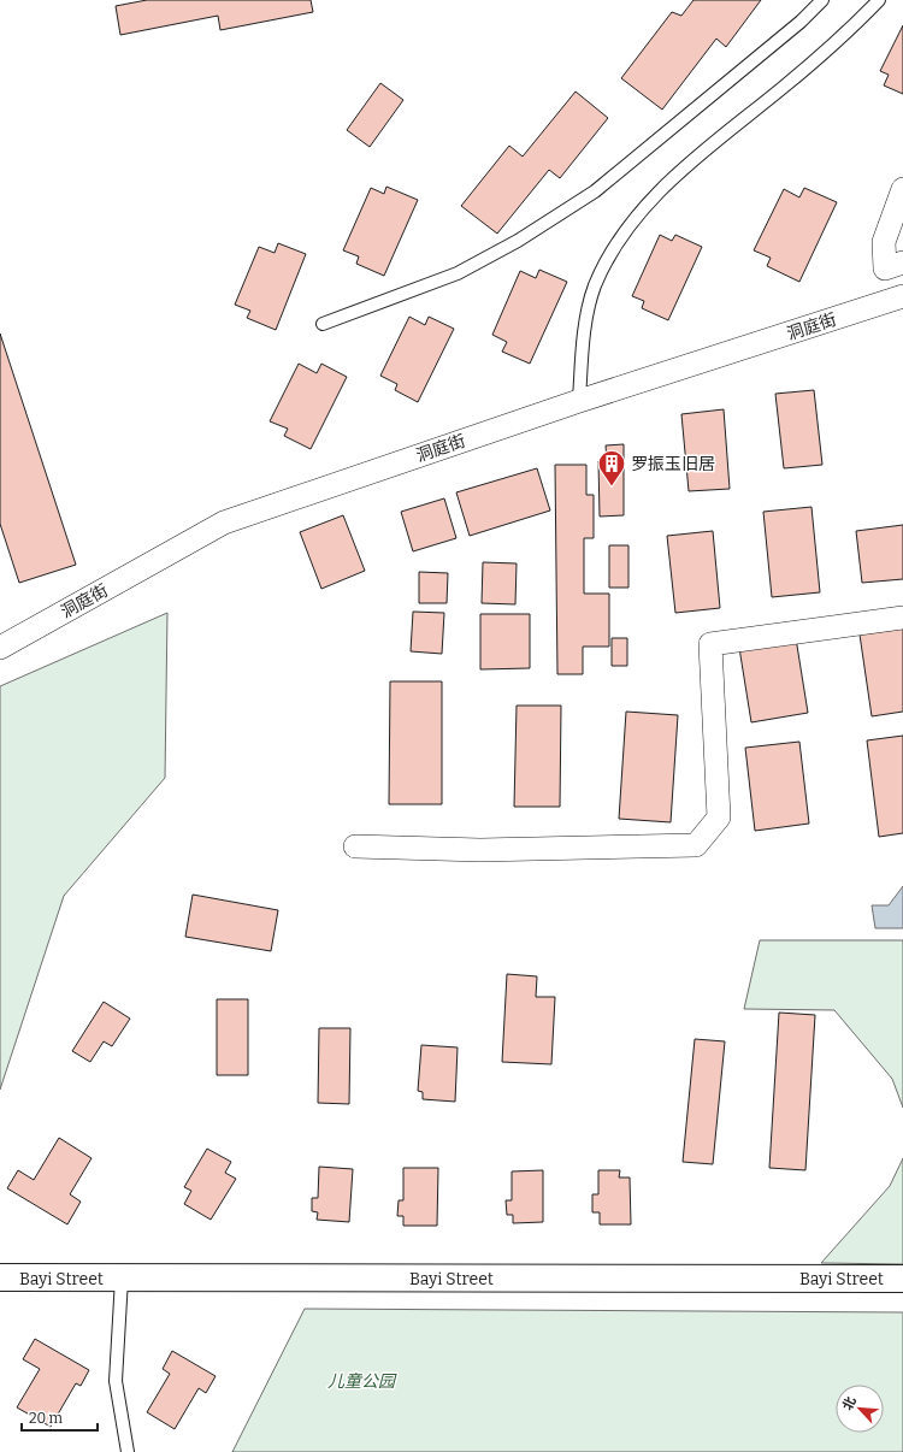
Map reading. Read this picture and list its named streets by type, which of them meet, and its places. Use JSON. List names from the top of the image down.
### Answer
{
  "streets": {
    "street": ["洞庭街", "Bayi Street"]
  },
  "parks": ["儿童公园"],
  "places": {
    "building": ["罗振玉旧居"]
  },
  "scale_bar": "20 m",
  "north": "top left"
}
